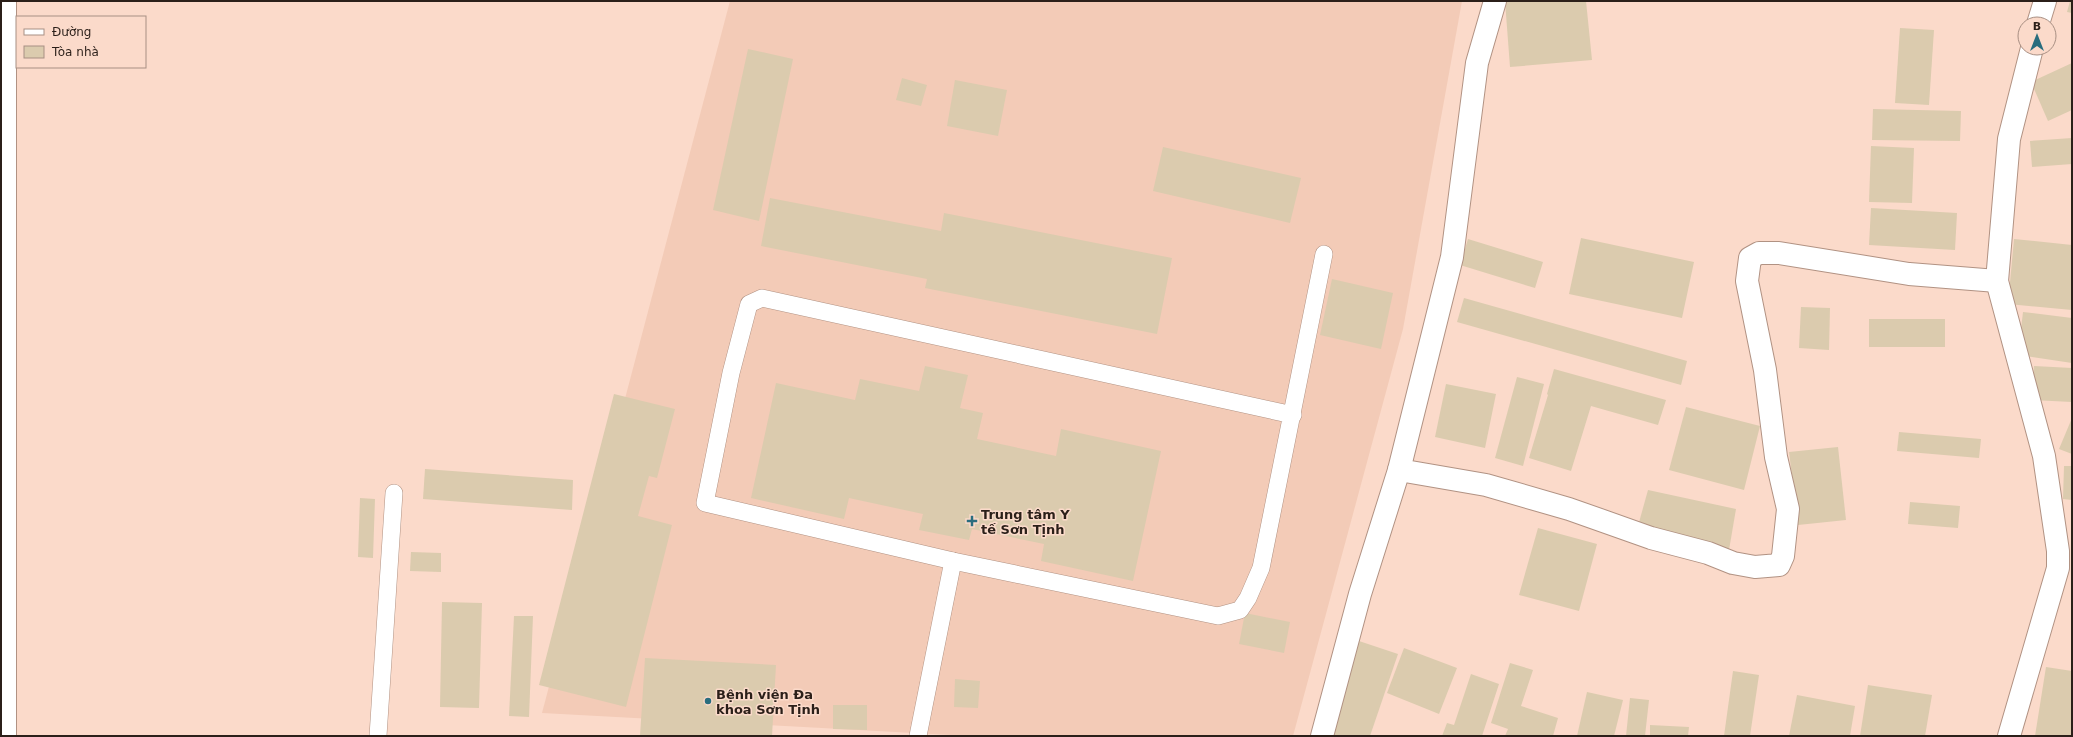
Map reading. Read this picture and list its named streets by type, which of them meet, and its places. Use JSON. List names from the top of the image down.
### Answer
{
  "places": {
    "health": ["Trung tâm Y tế Sơn Tịnh"],
    "other": ["Bệnh viện Đa khoa Sơn Tịnh"]
  },
  "legend": ["Đường", "Tòa nhà"],
  "north": "top"
}
